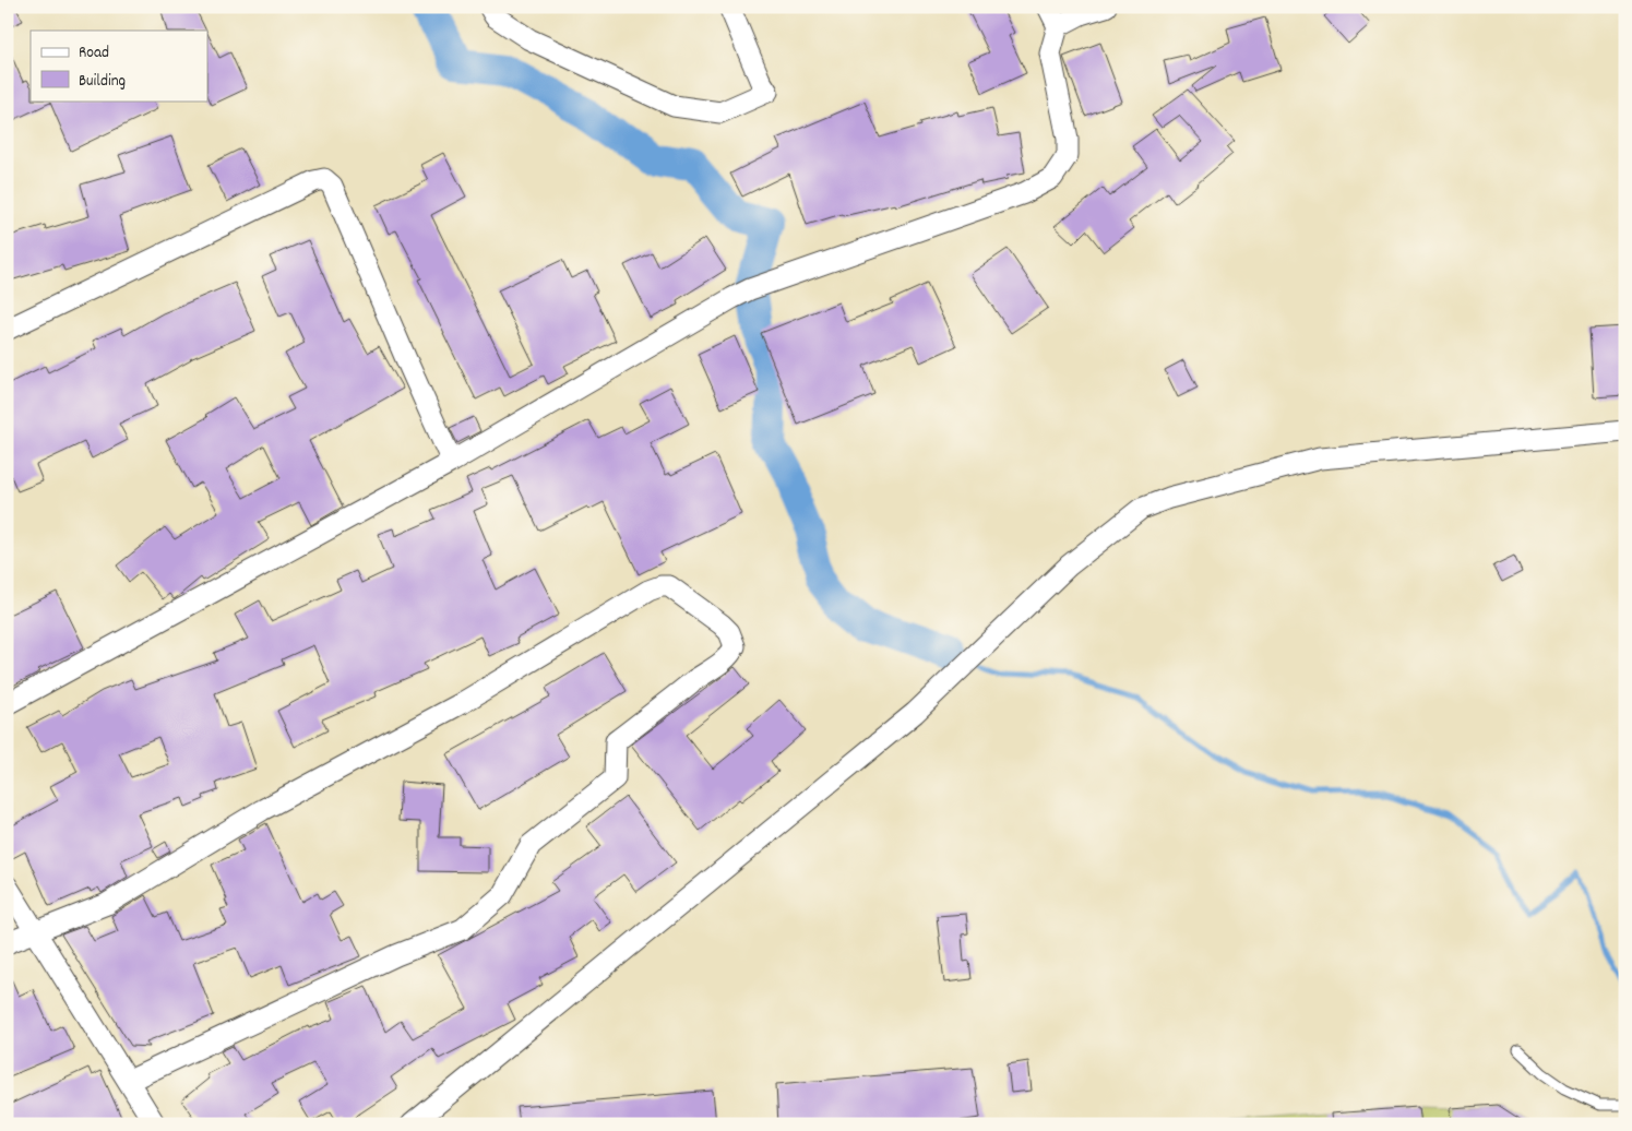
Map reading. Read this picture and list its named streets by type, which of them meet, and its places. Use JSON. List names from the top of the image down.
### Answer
{
  "legend": ["Road", "Building"]
}
